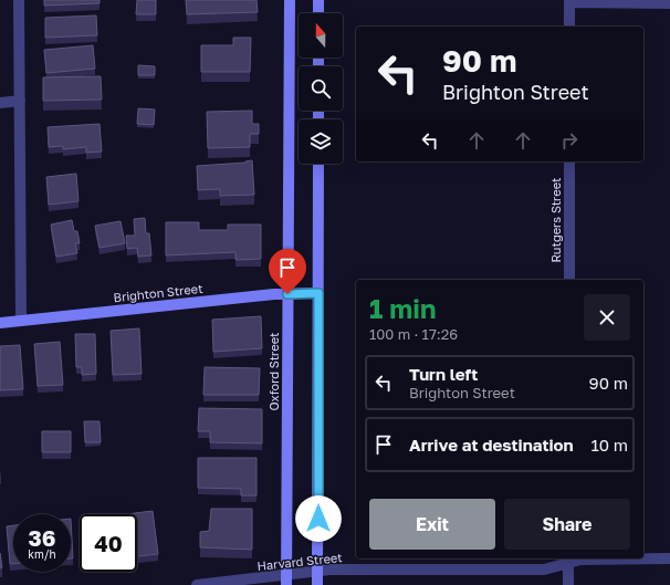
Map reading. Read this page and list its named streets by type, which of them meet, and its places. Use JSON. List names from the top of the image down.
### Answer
{
  "streets": {
    "street": [
      "Rutgers Street",
      "Brighton Street",
      "Oxford Street",
      "Harvard Street"
    ]
  },
  "crossings": [
    ["Brighton Street", "Oxford Street"],
    ["Oxford Street", "Harvard Street"]
  ],
  "north": "top",
  "page": {
    "turn": ["90 m", "Brighton Street"],
    "heading": ["1 min", "100 m · 17:26"],
    "list": [
      {
        "name": "Turn left",
        "note": "Brighton Street",
        "value": "90 m"
      },
      {
        "name": "Arrive at destination",
        "value": "10 m"
      }
    ],
    "buttons": ["Exit", "Share"],
    "speed": "36 km/h",
    "limit": "40"
  }
}
